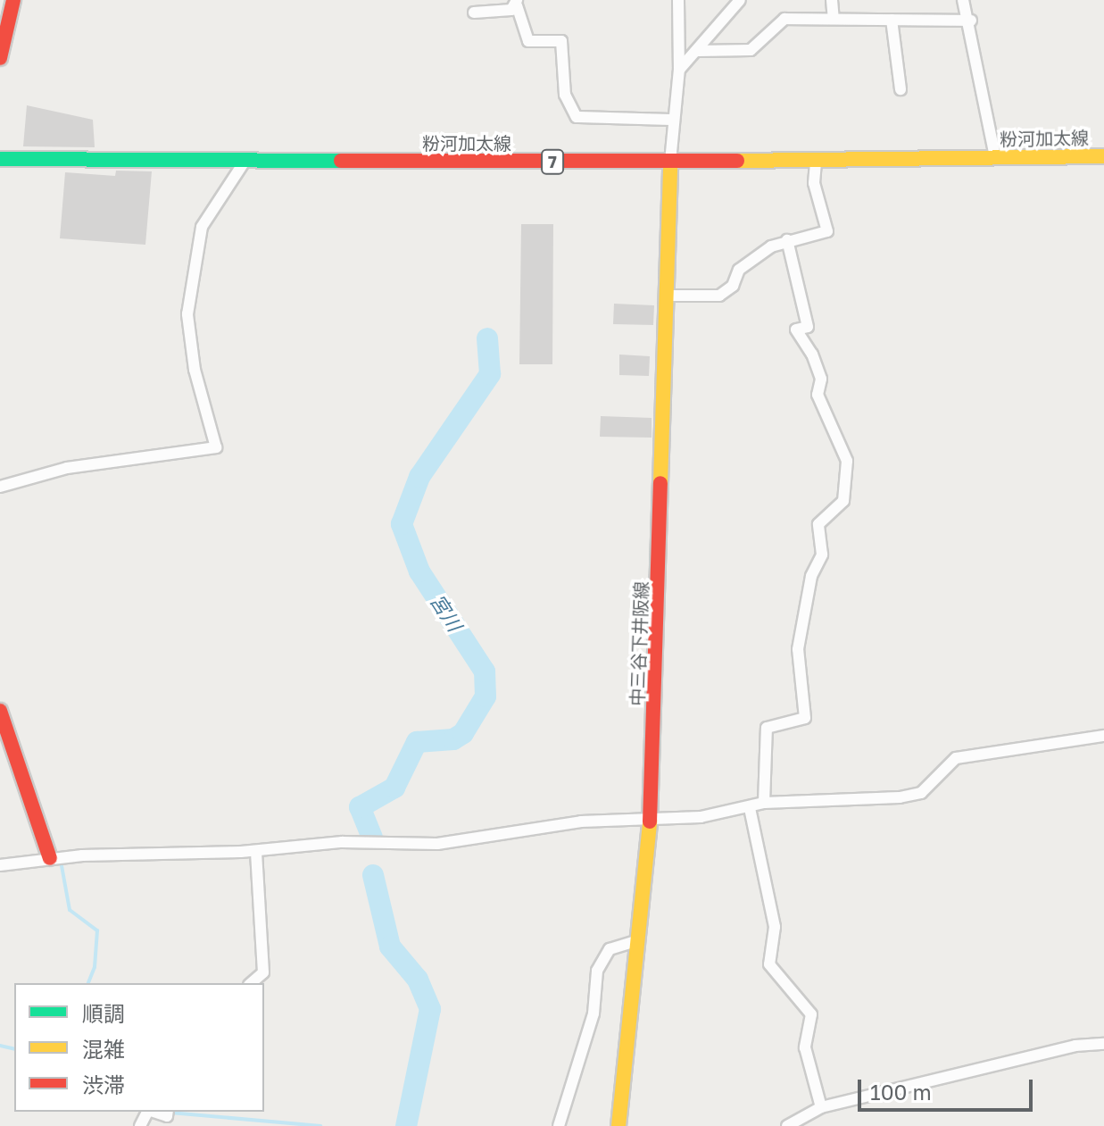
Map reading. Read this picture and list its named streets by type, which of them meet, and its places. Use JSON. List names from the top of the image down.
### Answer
{
  "streets": {
    "main road": ["粉河加太線", "7", "中三谷下井阪線"]
  },
  "crossings": [
    ["粉河加太線", "中三谷下井阪線"]
  ],
  "water": ["宮川"],
  "legend": ["順調", "混雑", "渋滞"],
  "scale_bar": "100 m"
}
